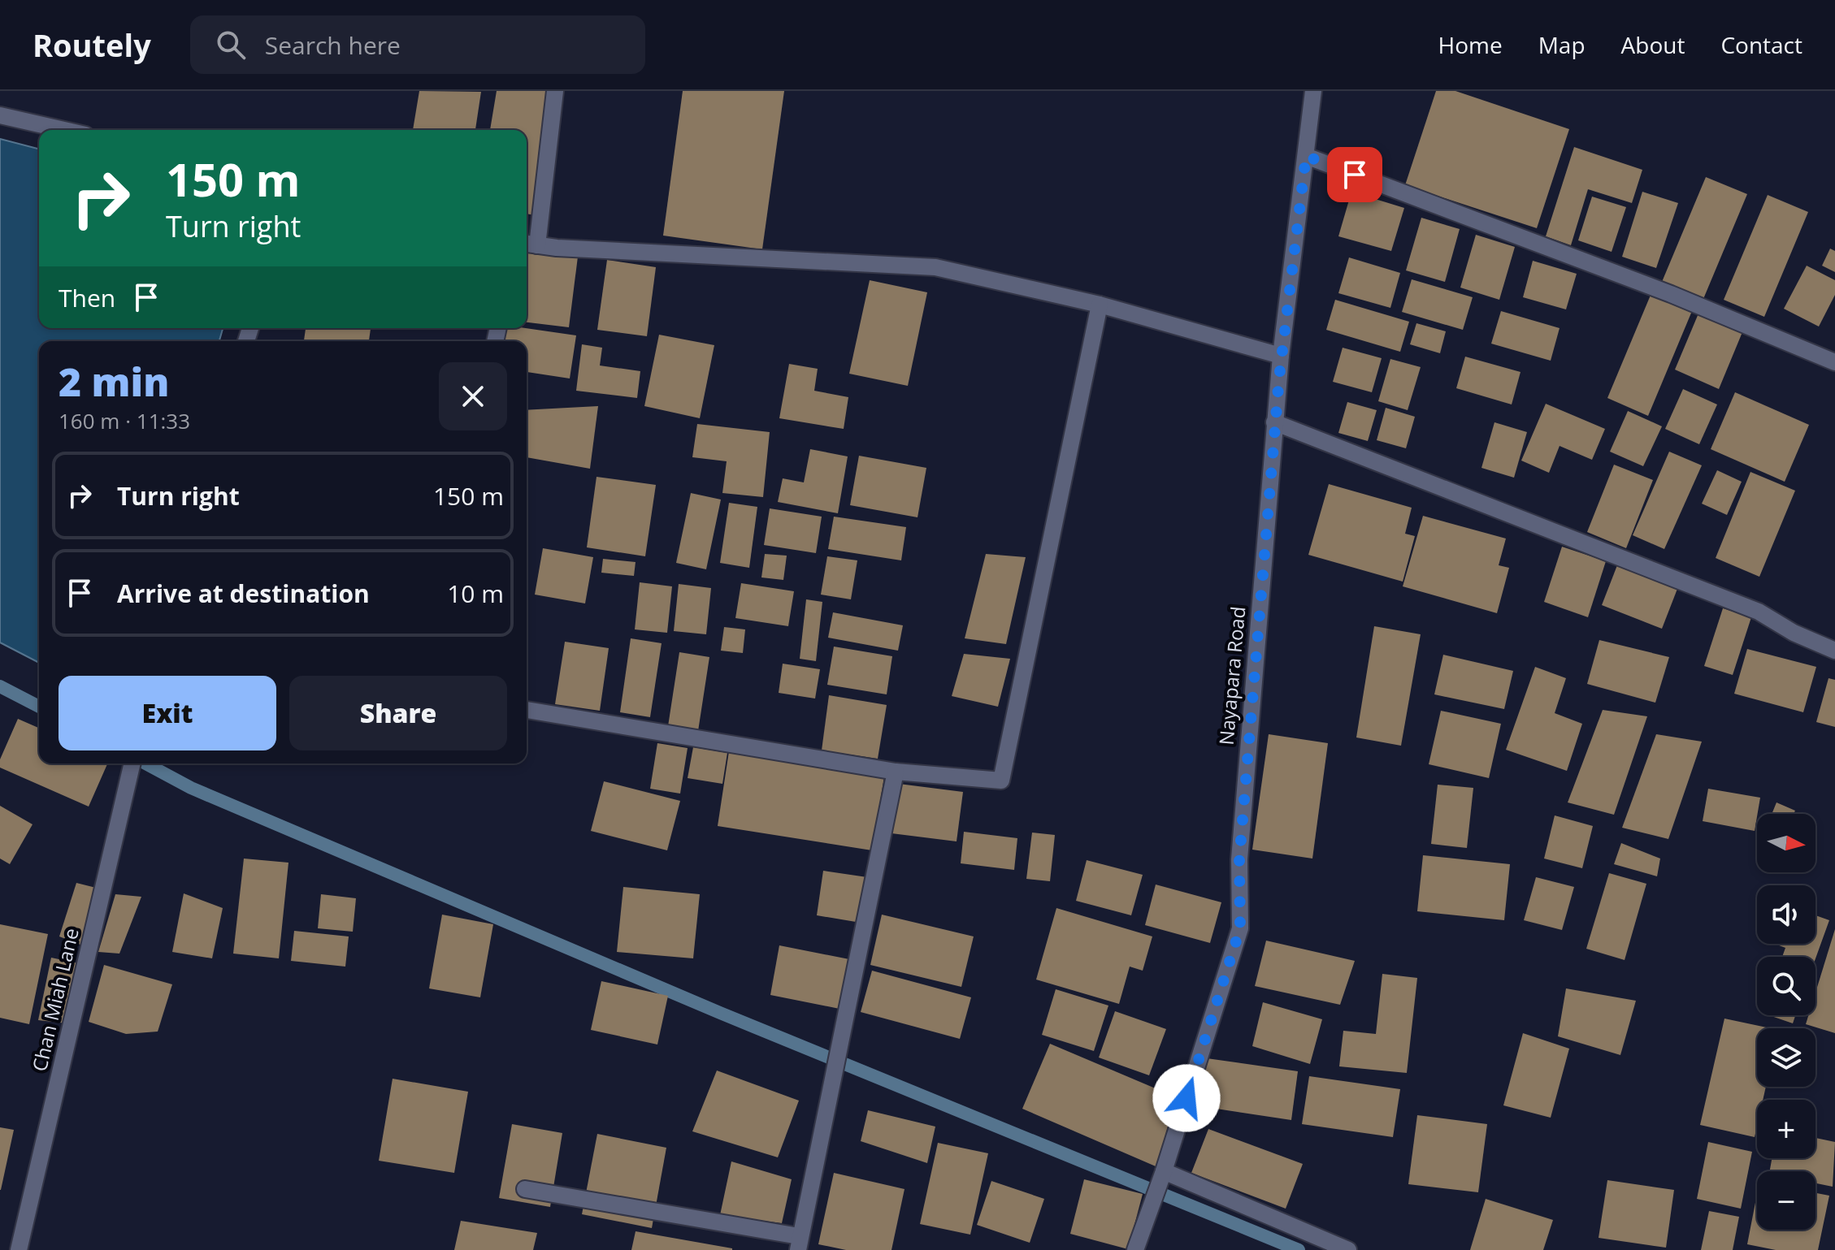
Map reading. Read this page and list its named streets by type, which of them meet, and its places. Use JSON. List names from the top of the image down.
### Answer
{
  "streets": {
    "street": ["Nayapara Road", "Chan Miah Lane"]
  },
  "north": "right",
  "page": {
    "header": "Routely",
    "search": "Search here",
    "nav": [
      "Home",
      "Map",
      "About",
      "Contact"
    ],
    "turn": ["150 m", "Turn right"],
    "then": "Then",
    "heading": ["2 min", "160 m · 11:33"],
    "list": [
      {
        "name": "Turn right",
        "value": "150 m"
      },
      {
        "name": "Arrive at destination",
        "value": "10 m"
      }
    ],
    "buttons": ["Exit", "Share"],
    "map_buttons": ["+", "−"]
  }
}
